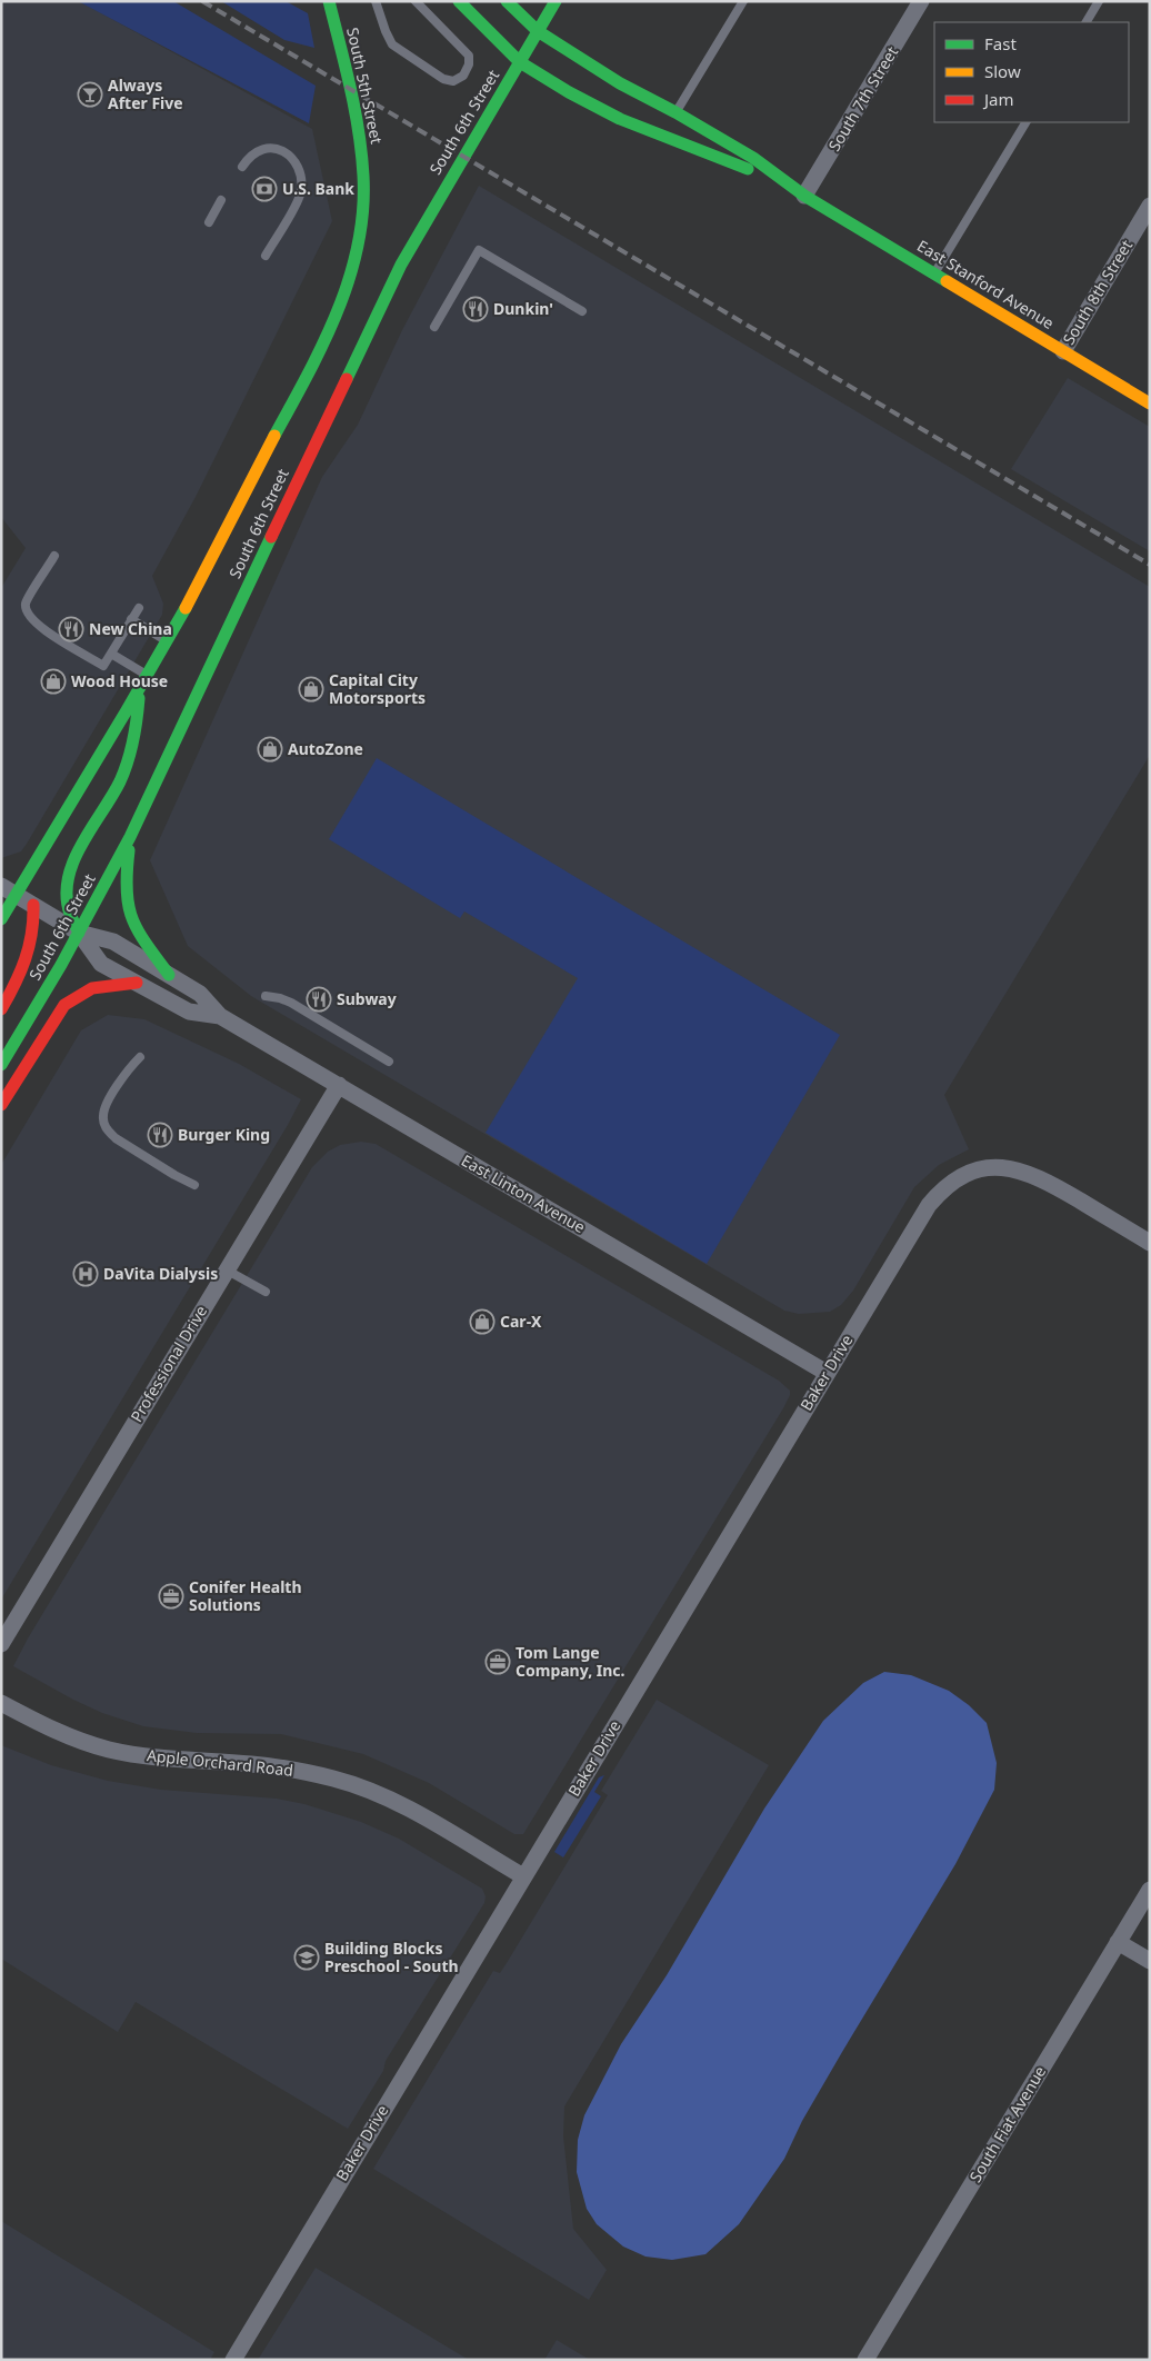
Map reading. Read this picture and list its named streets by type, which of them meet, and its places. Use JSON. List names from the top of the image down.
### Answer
{
  "streets": {
    "main road": ["South 5th Street", "South 6th Street", "East Stanford Avenue"],
    "street": [
      "South 7th Street",
      "South 8th Street",
      "East Linton Avenue",
      "Professional Drive",
      "Baker Drive",
      "Apple Orchard Road",
      "South Fiat Avenue"
    ]
  },
  "crossings": [
    ["South 5th Street", "South 6th Street"],
    ["South 7th Street", "East Stanford Avenue"],
    ["South 6th Street", "East Stanford Avenue"],
    ["South 6th Street", "East Linton Avenue"],
    ["East Stanford Avenue", "South 8th Street"],
    ["East Linton Avenue", "Professional Drive"],
    ["East Linton Avenue", "Baker Drive"],
    ["Baker Drive", "Apple Orchard Road"]
  ],
  "places": {
    "bar": ["Always After Five"],
    "bank": ["U.S. Bank"],
    "restaurant": [
      "Dunkin'",
      "New China",
      "Subway",
      "Burger King"
    ],
    "shop": [
      "Wood House",
      "Capital City Motorsports",
      "AutoZone",
      "Car-X"
    ],
    "hospital": ["DaVita Dialysis"],
    "office": ["Conifer Health Solutions", "Tom Lange Company, Inc."],
    "school or university": ["Building Blocks Preschool - South"]
  },
  "legend": ["Fast", "Slow", "Jam"]
}
